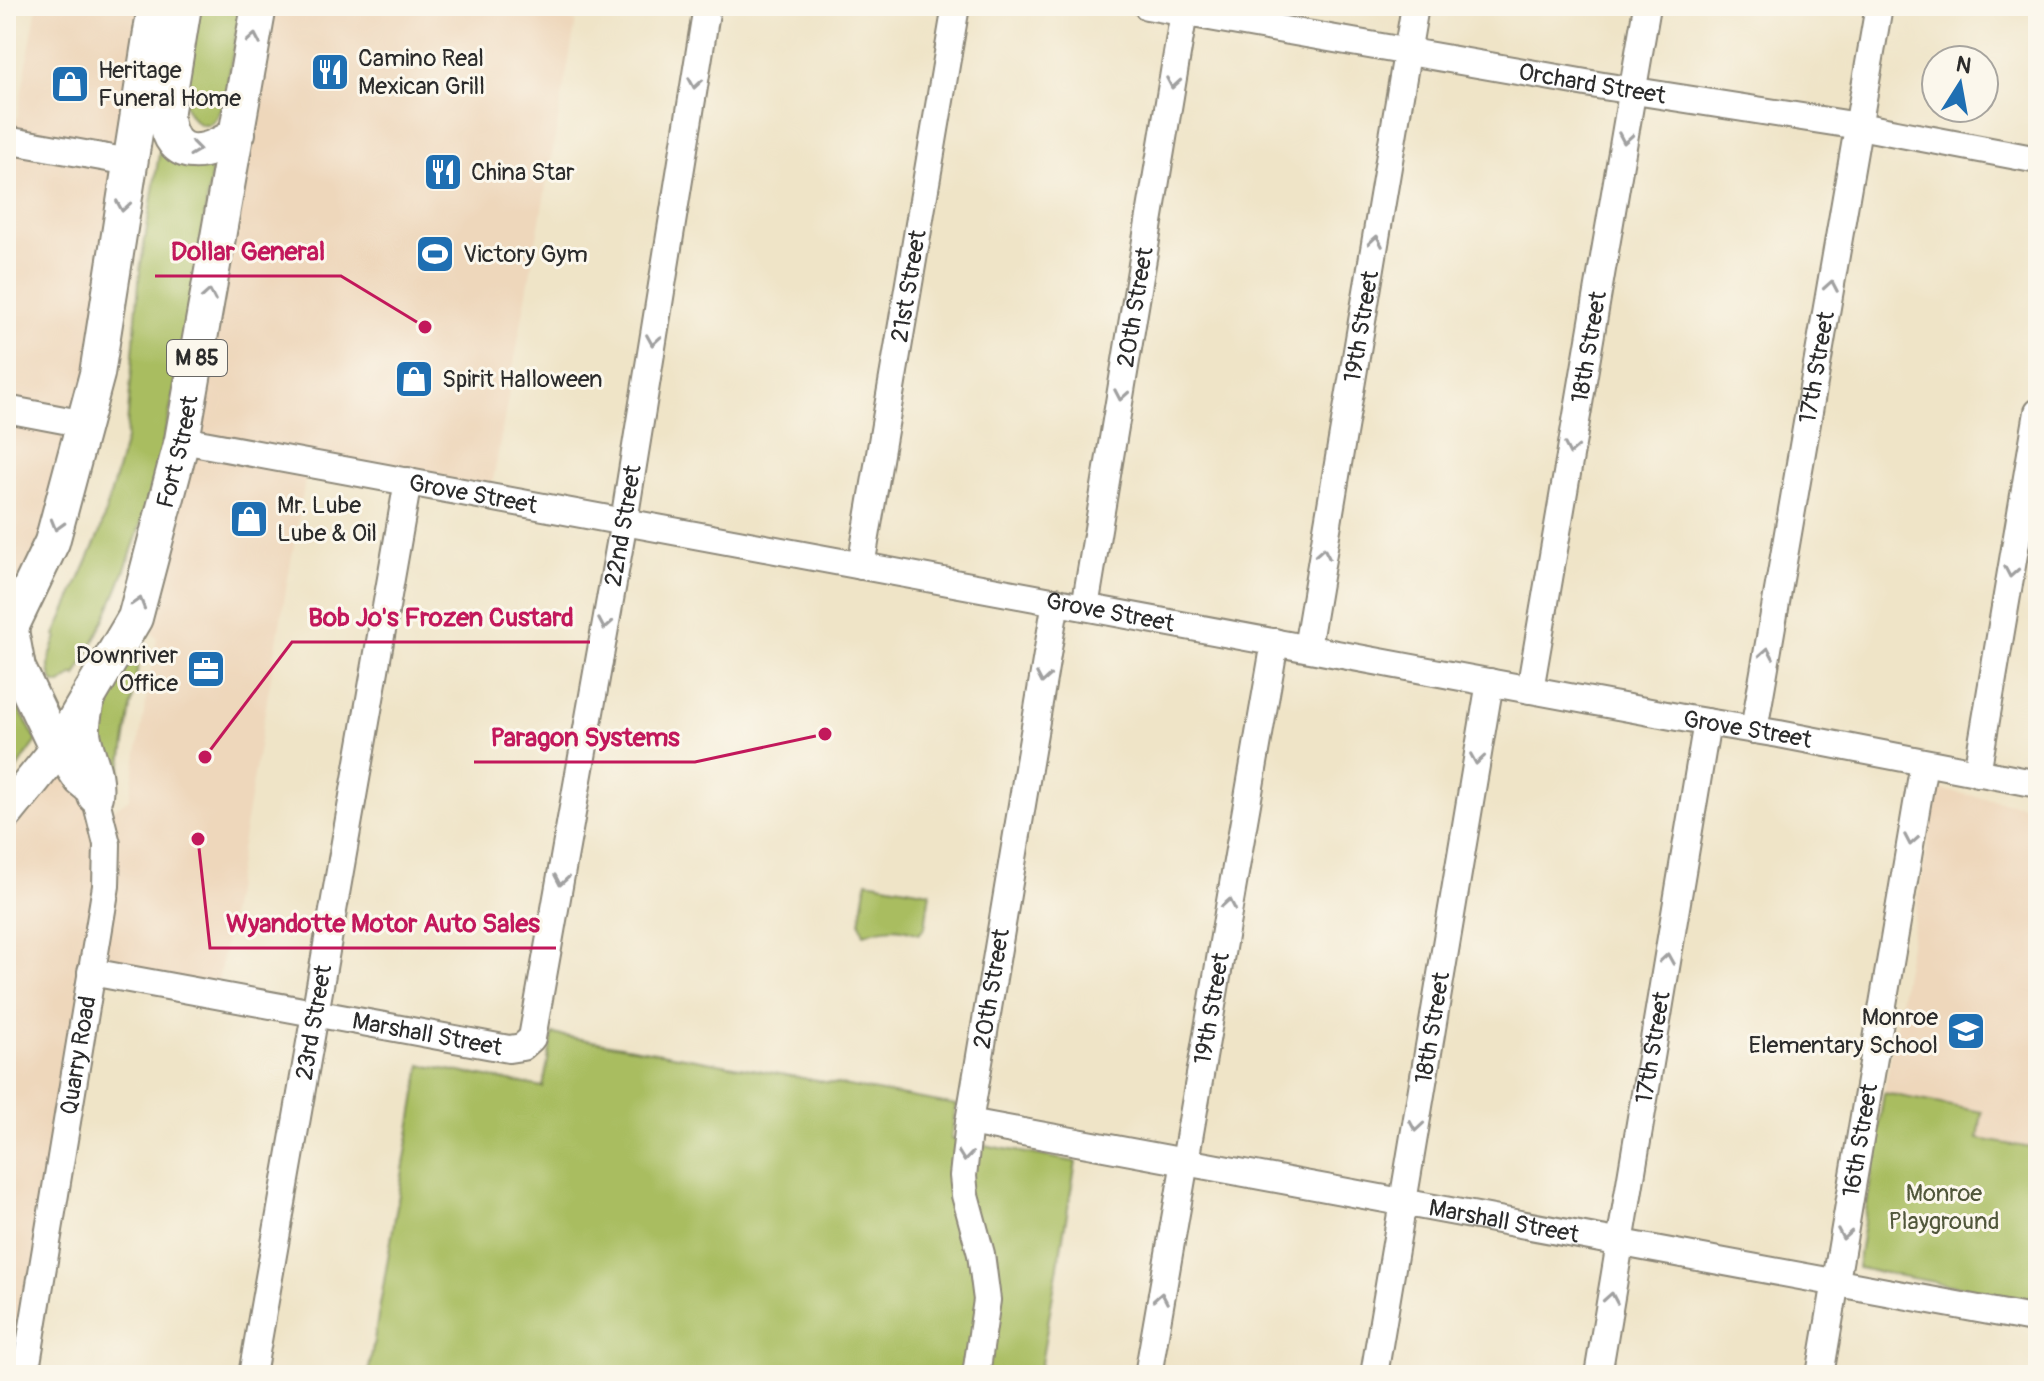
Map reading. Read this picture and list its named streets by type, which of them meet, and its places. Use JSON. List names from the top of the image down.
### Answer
{
  "streets": {
    "main road": ["M 85", "Fort Street"],
    "street": [
      "Orchard Street",
      "21st Street",
      "20th Street",
      "19th Street",
      "18th Street",
      "17th Street",
      "Grove Street",
      "22nd Street",
      "23rd Street",
      "Marshall Street",
      "Quarry Road",
      "16th Street"
    ]
  },
  "crossings": [
    ["Orchard Street", "20th Street"],
    ["Orchard Street", "19th Street"],
    ["Orchard Street", "18th Street"],
    ["Orchard Street", "17th Street"],
    ["21st Street", "Grove Street"],
    ["20th Street", "Grove Street"],
    ["20th Street", "Marshall Street"],
    ["19th Street", "Grove Street"],
    ["19th Street", "Marshall Street"],
    ["18th Street", "Grove Street"],
    ["18th Street", "Marshall Street"],
    ["17th Street", "Grove Street"],
    ["17th Street", "Marshall Street"],
    ["Fort Street", "Grove Street"],
    ["Fort Street", "Quarry Road"],
    ["Grove Street", "22nd Street"],
    ["Grove Street", "23rd Street"],
    ["Grove Street", "16th Street"],
    ["22nd Street", "Marshall Street"],
    ["23rd Street", "Marshall Street"],
    ["Marshall Street", "Quarry Road"],
    ["Marshall Street", "16th Street"]
  ],
  "one_way": [
    "20th Street",
    "19th Street",
    "18th Street",
    "17th Street",
    "22nd Street",
    "16th Street"
  ],
  "parks": ["Monroe Playground"],
  "places": {
    "restaurant": ["Camino Real Mexican Grill", "China Star"],
    "shop": ["Heritage Funeral Home", "Spirit Halloween", "Mr. Lube Lube & Oil"],
    "sports": ["Victory Gym"],
    "other": [
      "Dollar General",
      "Paragon Systems",
      "Bob Jo's Frozen Custard",
      "Wyandotte Motor Auto Sales"
    ],
    "office": ["Downriver Office"],
    "school or university": ["Monroe Elementary School"]
  },
  "north": "top"
}
